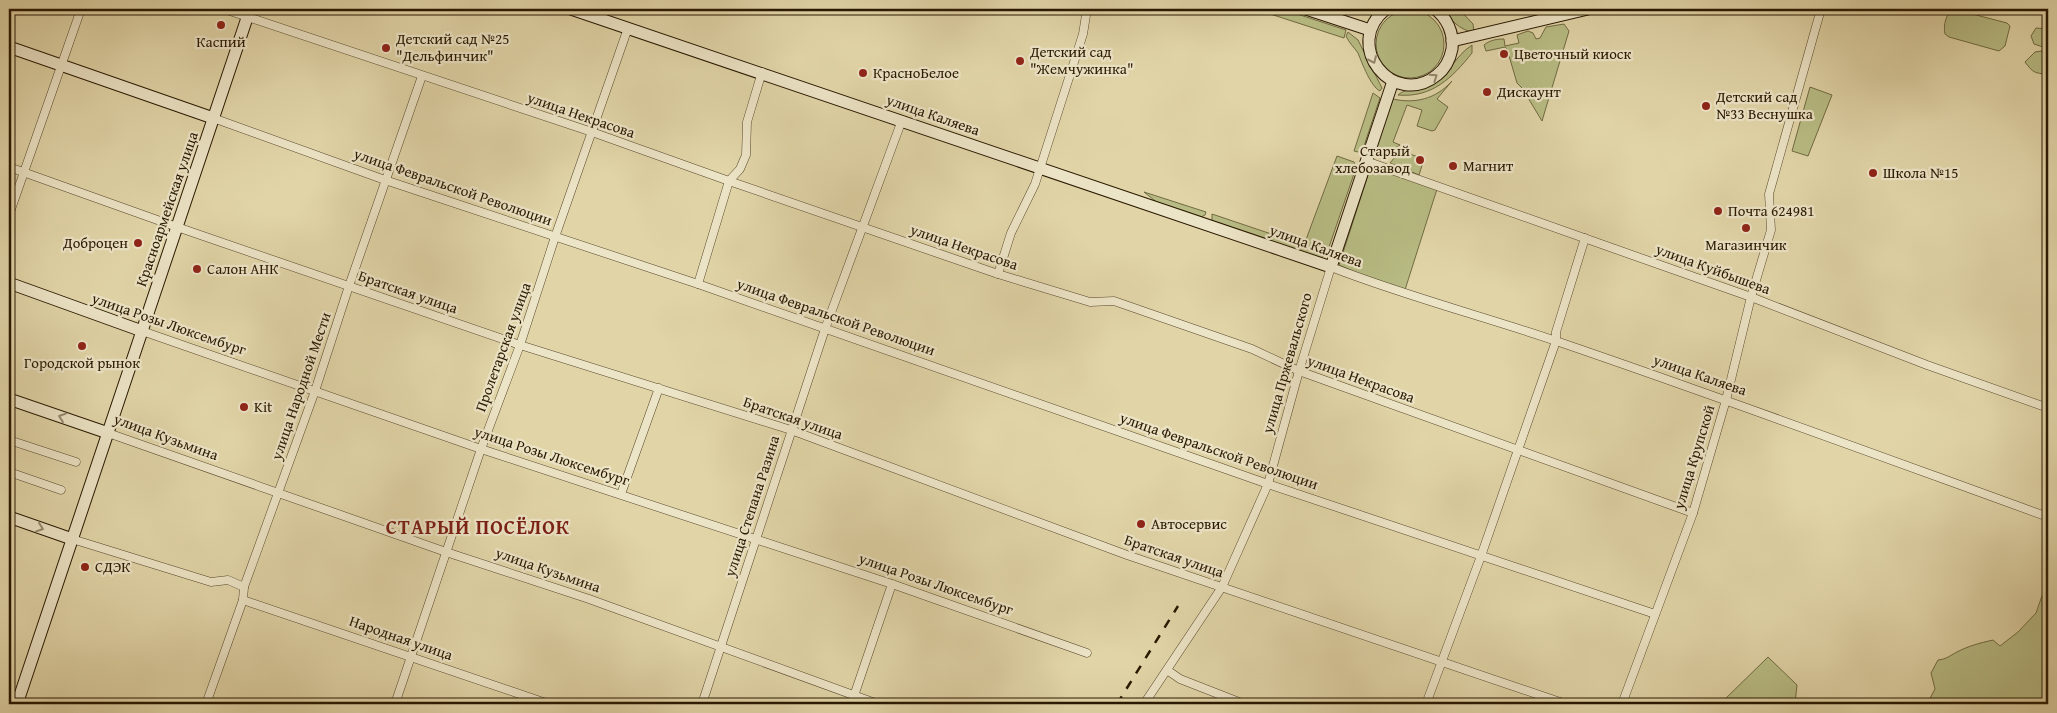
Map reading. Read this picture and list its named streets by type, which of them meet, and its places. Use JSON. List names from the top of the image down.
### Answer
{
  "streets": {
    "street": [
      "улица Некрасова",
      "улица Каляева",
      "улица Февральской Революции",
      "Красноармейская улица",
      "улица Куйбышева",
      "Братская улица",
      "улица Розы Люксембург",
      "Пролетарская улица",
      "улица Пржевальского",
      "улица Народной Мести",
      "улица Кузьмина",
      "улица Крупской",
      "улица Степана Разина",
      "Народная улица"
    ]
  },
  "crossings": [
    ["улица Некрасова", "Красноармейская улица"],
    ["улица Некрасова", "Пролетарская улица"],
    ["улица Некрасова", "улица Пржевальского"],
    ["улица Некрасова", "улица Народной Мести"],
    ["улица Некрасова", "улица Крупской"],
    ["улица Некрасова", "улица Степана Разина"],
    ["улица Каляева", "Пролетарская улица"],
    ["улица Каляева", "улица Пржевальского"],
    ["улица Каляева", "улица Крупской"],
    ["улица Каляева", "улица Степана Разина"],
    ["улица Февральской Революции", "Красноармейская улица"],
    ["улица Февральской Революции", "Пролетарская улица"],
    ["улица Февральской Революции", "улица Пржевальского"],
    ["улица Февральской Революции", "улица Народной Мести"],
    ["улица Февральской Революции", "улица Крупской"],
    ["улица Февральской Революции", "улица Степана Разина"],
    ["Красноармейская улица", "Братская улица"],
    ["Красноармейская улица", "улица Розы Люксембург"],
    ["Красноармейская улица", "улица Кузьмина"],
    ["улица Куйбышева", "улица Пржевальского"],
    ["улица Куйбышева", "улица Крупской"],
    ["Братская улица", "Пролетарская улица"],
    ["Братская улица", "улица Пржевальского"],
    ["Братская улица", "улица Народной Мести"],
    ["Братская улица", "улица Степана Разина"],
    ["улица Розы Люксембург", "Пролетарская улица"],
    ["улица Розы Люксембург", "улица Народной Мести"],
    ["улица Розы Люксембург", "улица Степана Разина"],
    ["Пролетарская улица", "улица Кузьмина"],
    ["Пролетарская улица", "Народная улица"],
    ["улица Народной Мести", "улица Кузьмина"],
    ["улица Народной Мести", "Народная улица"],
    ["улица Кузьмина", "улица Степана Разина"]
  ],
  "districts": ["СТАРЫЙ ПОСЁЛОК"],
  "places": [
    "Каспий",
    "Детский сад №25 \"Дельфинчик\"",
    "Цветочный киоск",
    "Детский сад \"Жемчужинка\"",
    "КрасноБелое",
    "Дискаунт",
    "Детский сад №33 Веснушка",
    "Старый хлебозавод",
    "Магнит",
    "Школа №15",
    "Почта 624981",
    "Магазинчик",
    "Доброцен",
    "Салон АНК",
    "Городской рынок",
    "Kit",
    "Автосервис",
    "СДЭК"
  ]
}
